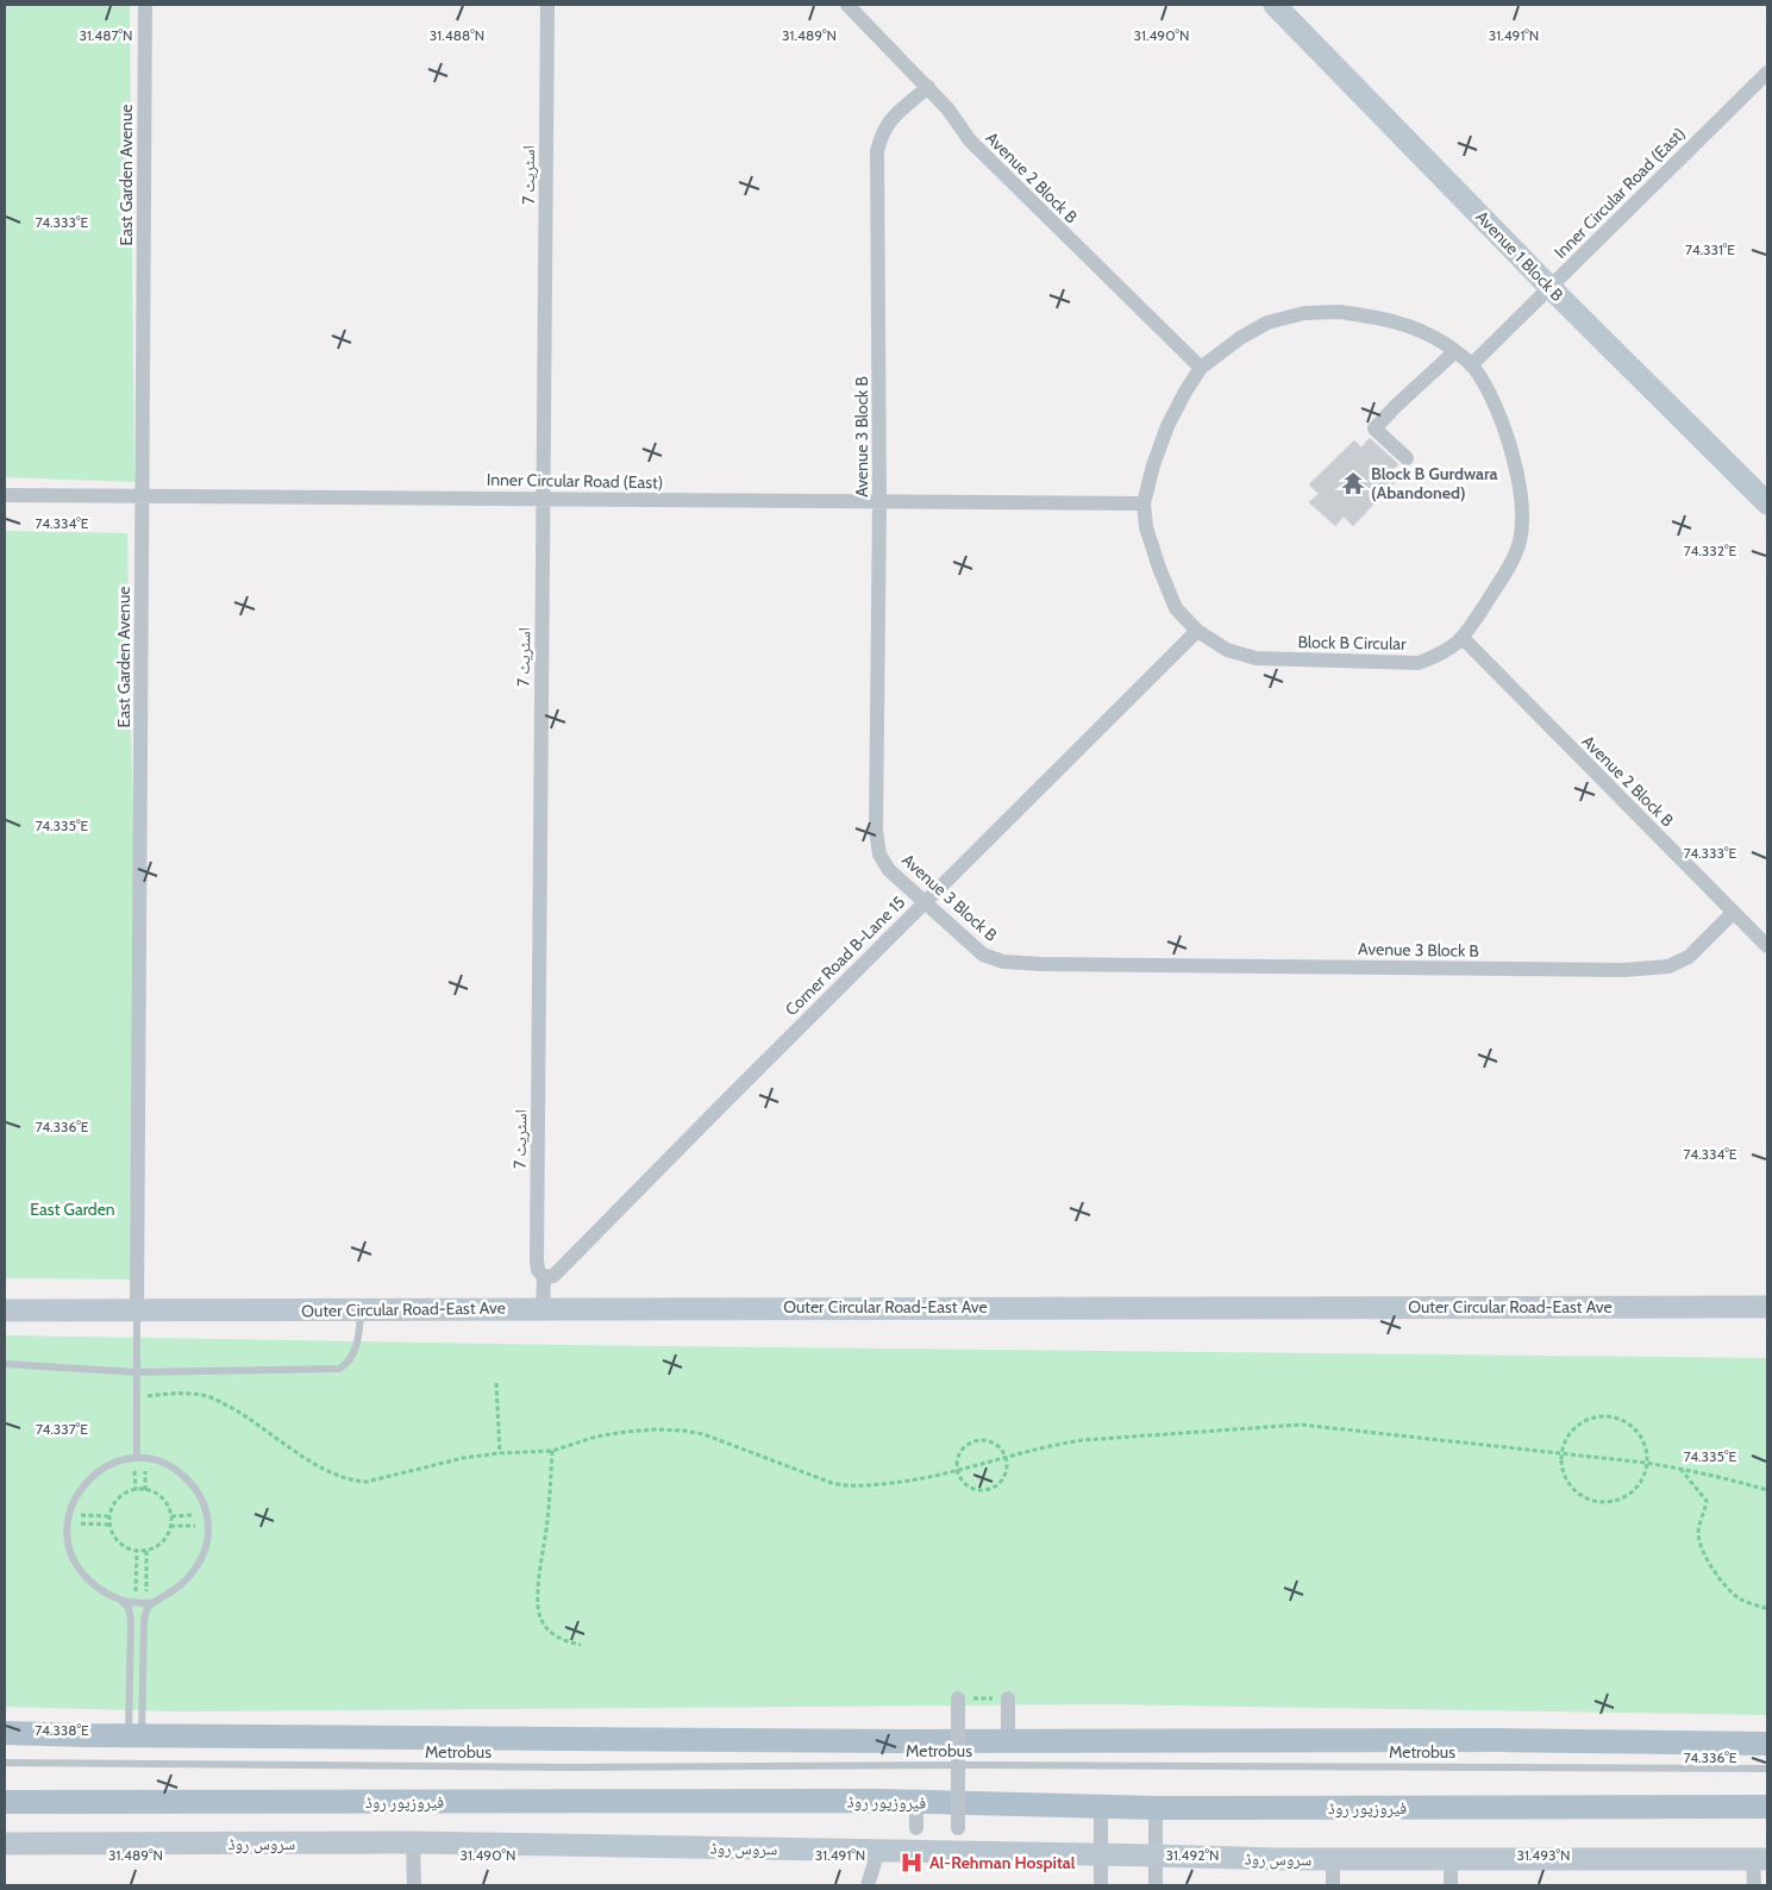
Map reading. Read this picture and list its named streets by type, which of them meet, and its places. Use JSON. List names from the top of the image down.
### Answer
{
  "streets": {
    "main road": ["فیروزپور روڈ"],
    "street": [
      "East Garden Avenue",
      "اسٹریٹ 7",
      "Avenue 2 Block B",
      "Inner Circular Road (East)",
      "Avenue 1 Block B",
      "Avenue 3 Block B",
      "Block B Circular",
      "Corner Road B-Lane 15",
      "Outer Circular Road-East Ave",
      "سروس روڈ"
    ],
    "lane": ["Metrobus"]
  },
  "crossings": [
    ["East Garden Avenue", "Inner Circular Road (East)"],
    ["East Garden Avenue", "Outer Circular Road-East Ave"],
    ["اسٹریٹ 7", "Inner Circular Road (East)"],
    ["اسٹریٹ 7", "Corner Road B-Lane 15"],
    ["اسٹریٹ 7", "Outer Circular Road-East Ave"],
    ["Avenue 2 Block B", "Avenue 3 Block B"],
    ["Avenue 2 Block B", "Block B Circular"],
    ["Inner Circular Road (East)", "Avenue 1 Block B"],
    ["Inner Circular Road (East)", "Avenue 3 Block B"],
    ["Inner Circular Road (East)", "Block B Circular"],
    ["Avenue 3 Block B", "Corner Road B-Lane 15"],
    ["Block B Circular", "Corner Road B-Lane 15"]
  ],
  "parks": ["East Garden"],
  "places": {
    "temple": ["Block B Gurdwara (Abandoned)"],
    "hospital": ["Al-Rehman Hospital"]
  },
  "coordinates": [
    "31.487°N",
    "31.488°N",
    "31.489°N",
    "31.490°N",
    "31.491°N",
    "74.333°E",
    "74.331°E",
    "74.334°E",
    "74.332°E",
    "74.335°E",
    "74.336°E",
    "74.337°E",
    "74.338°E",
    "31.492°N",
    "31.493°N"
  ]
}
